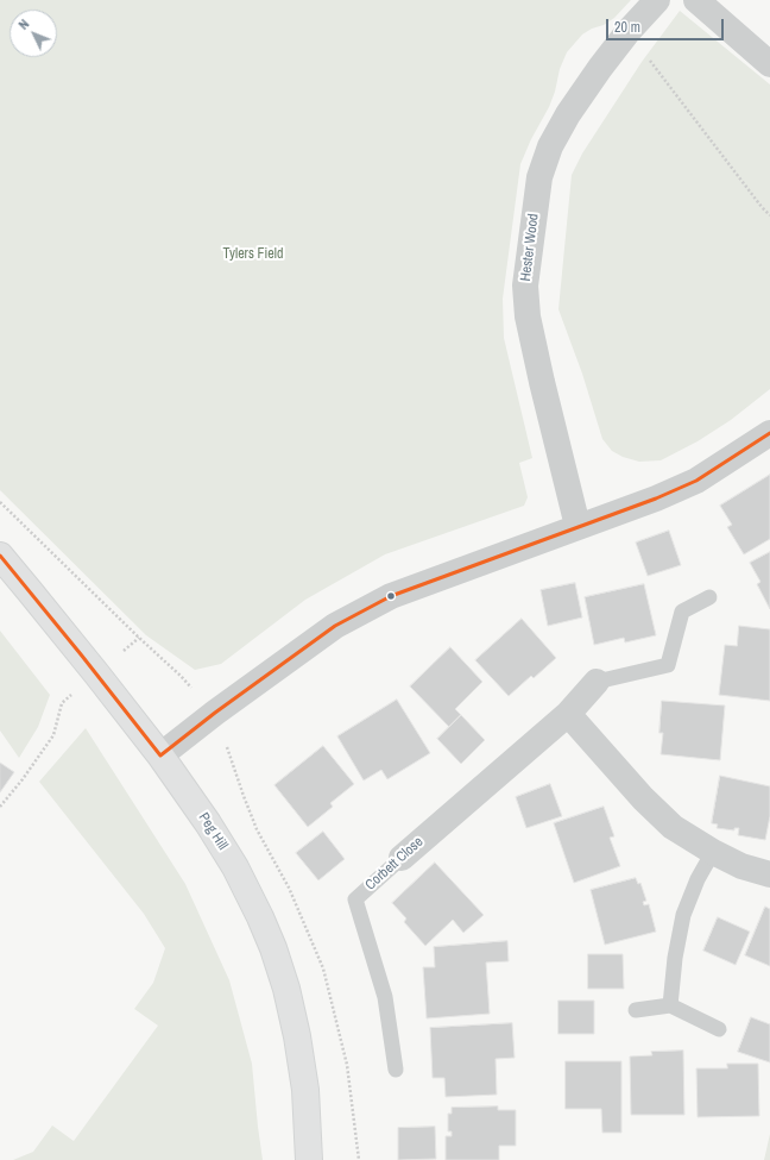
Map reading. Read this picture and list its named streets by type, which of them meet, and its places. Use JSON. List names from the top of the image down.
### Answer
{
  "streets": {
    "main road": ["Peg Hill"],
    "street": ["Hester Wood", "Corbett Close"]
  },
  "parks": ["Tylers Field"],
  "scale_bar": "20 m",
  "north": "top left"
}
